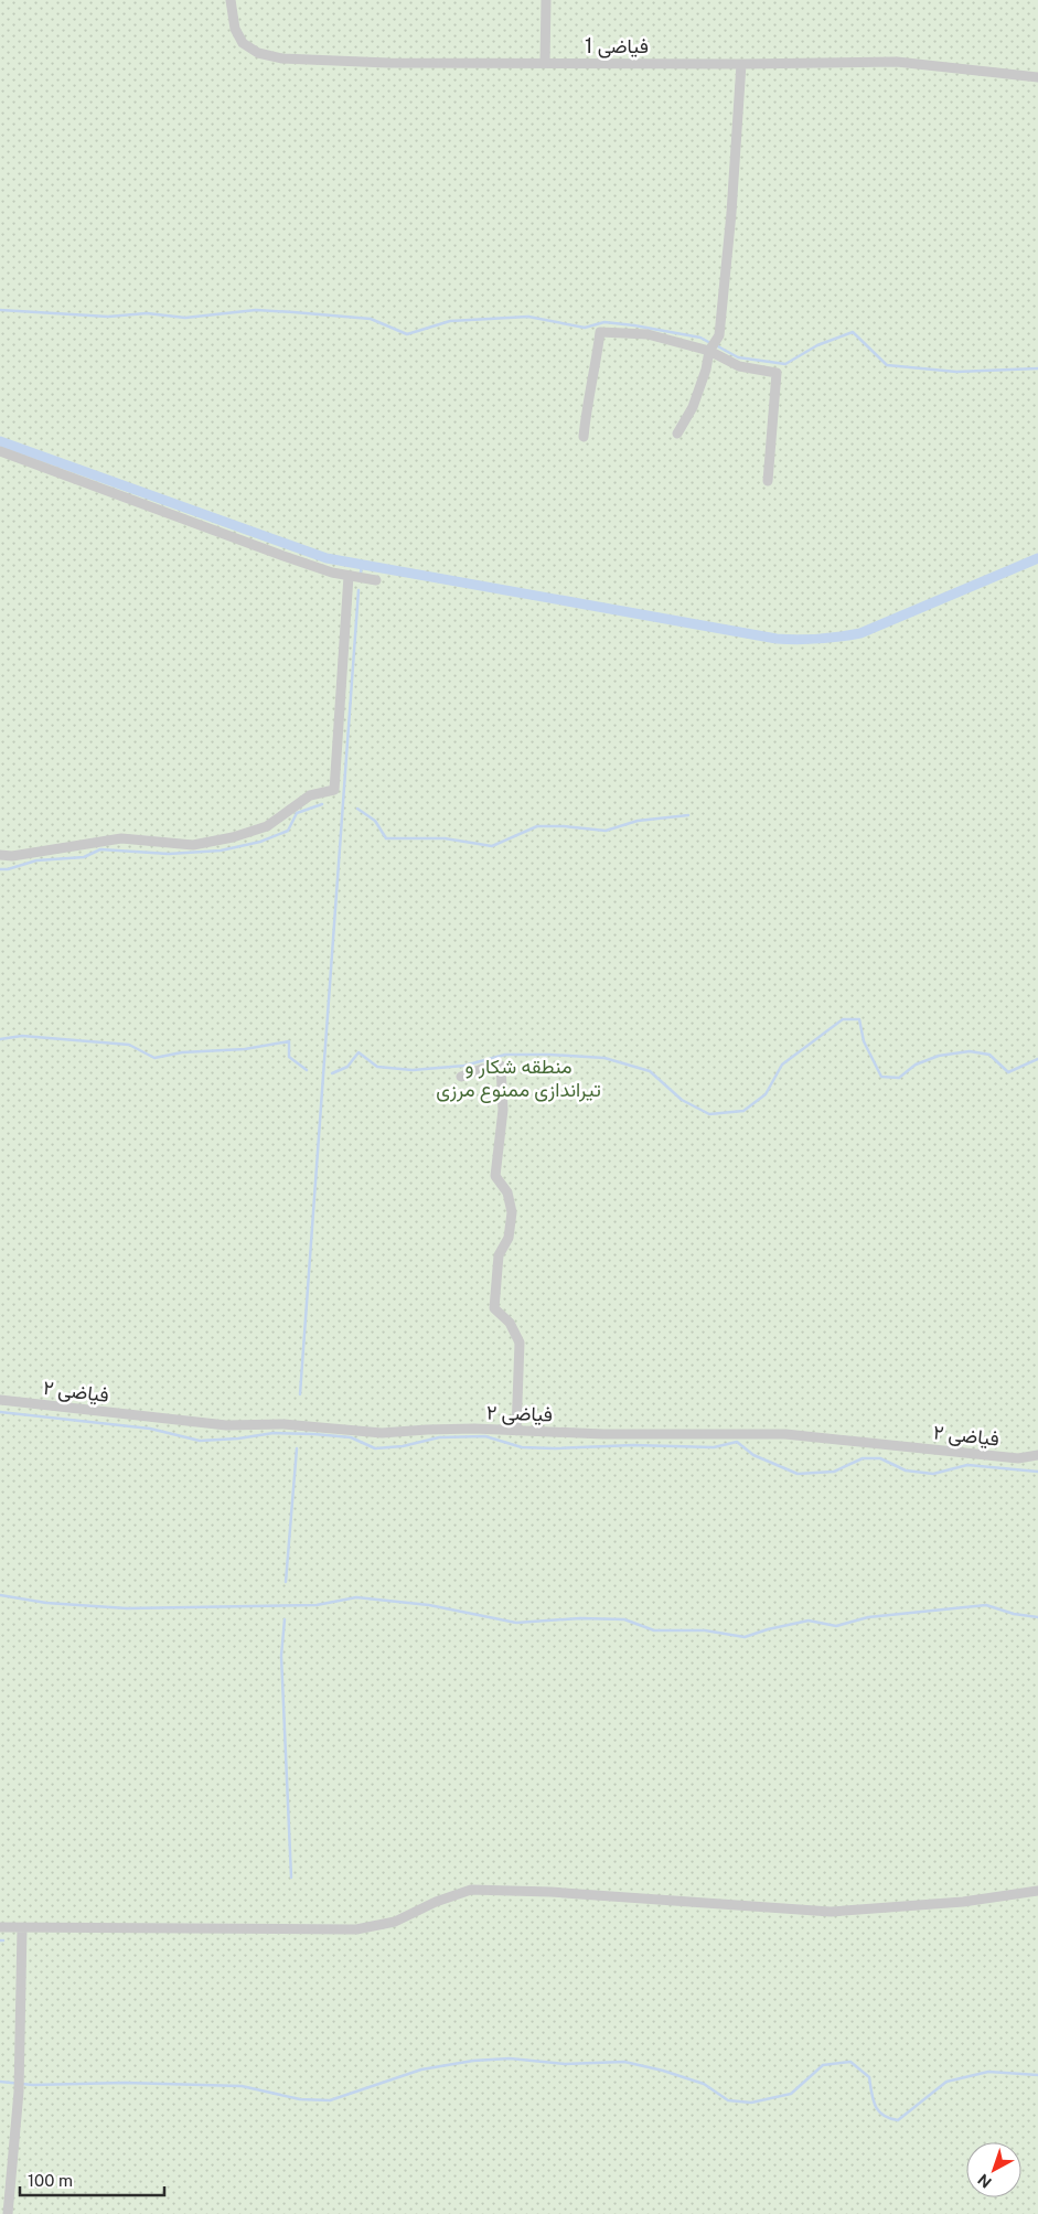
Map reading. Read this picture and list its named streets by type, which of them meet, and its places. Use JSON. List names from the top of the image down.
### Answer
{
  "streets": {
    "street": ["فیاضی 1", "فیاضی ۲"]
  },
  "parks": ["منطقه شکار و تیراندازی ممنوع مرزی"],
  "scale_bar": "100 m",
  "north": "bottom left"
}
